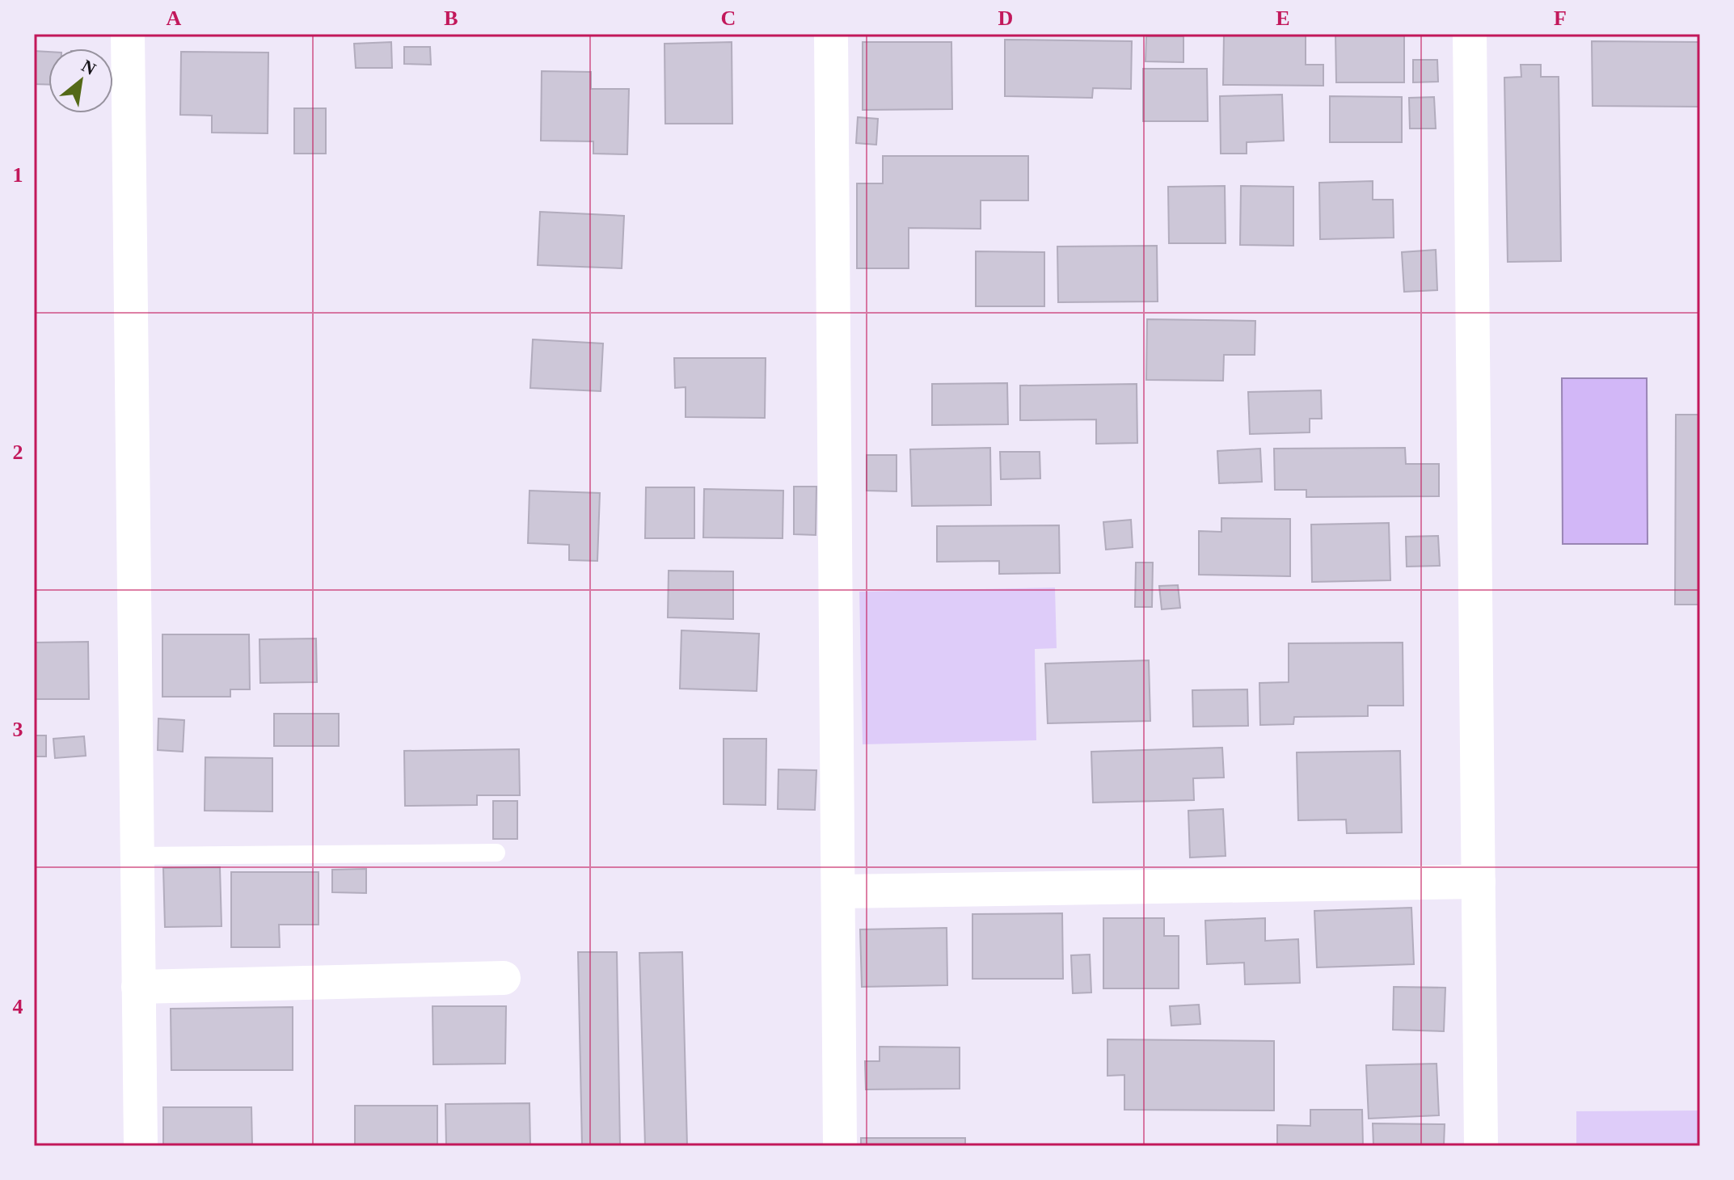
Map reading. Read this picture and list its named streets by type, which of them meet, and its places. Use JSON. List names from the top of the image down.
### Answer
{
  "north": "top right",
  "grid": {
    "columns": [
      "A",
      "B",
      "C",
      "D",
      "E",
      "F"
    ],
    "rows": [
      "1",
      "2",
      "3",
      "4"
    ]
  }
}
